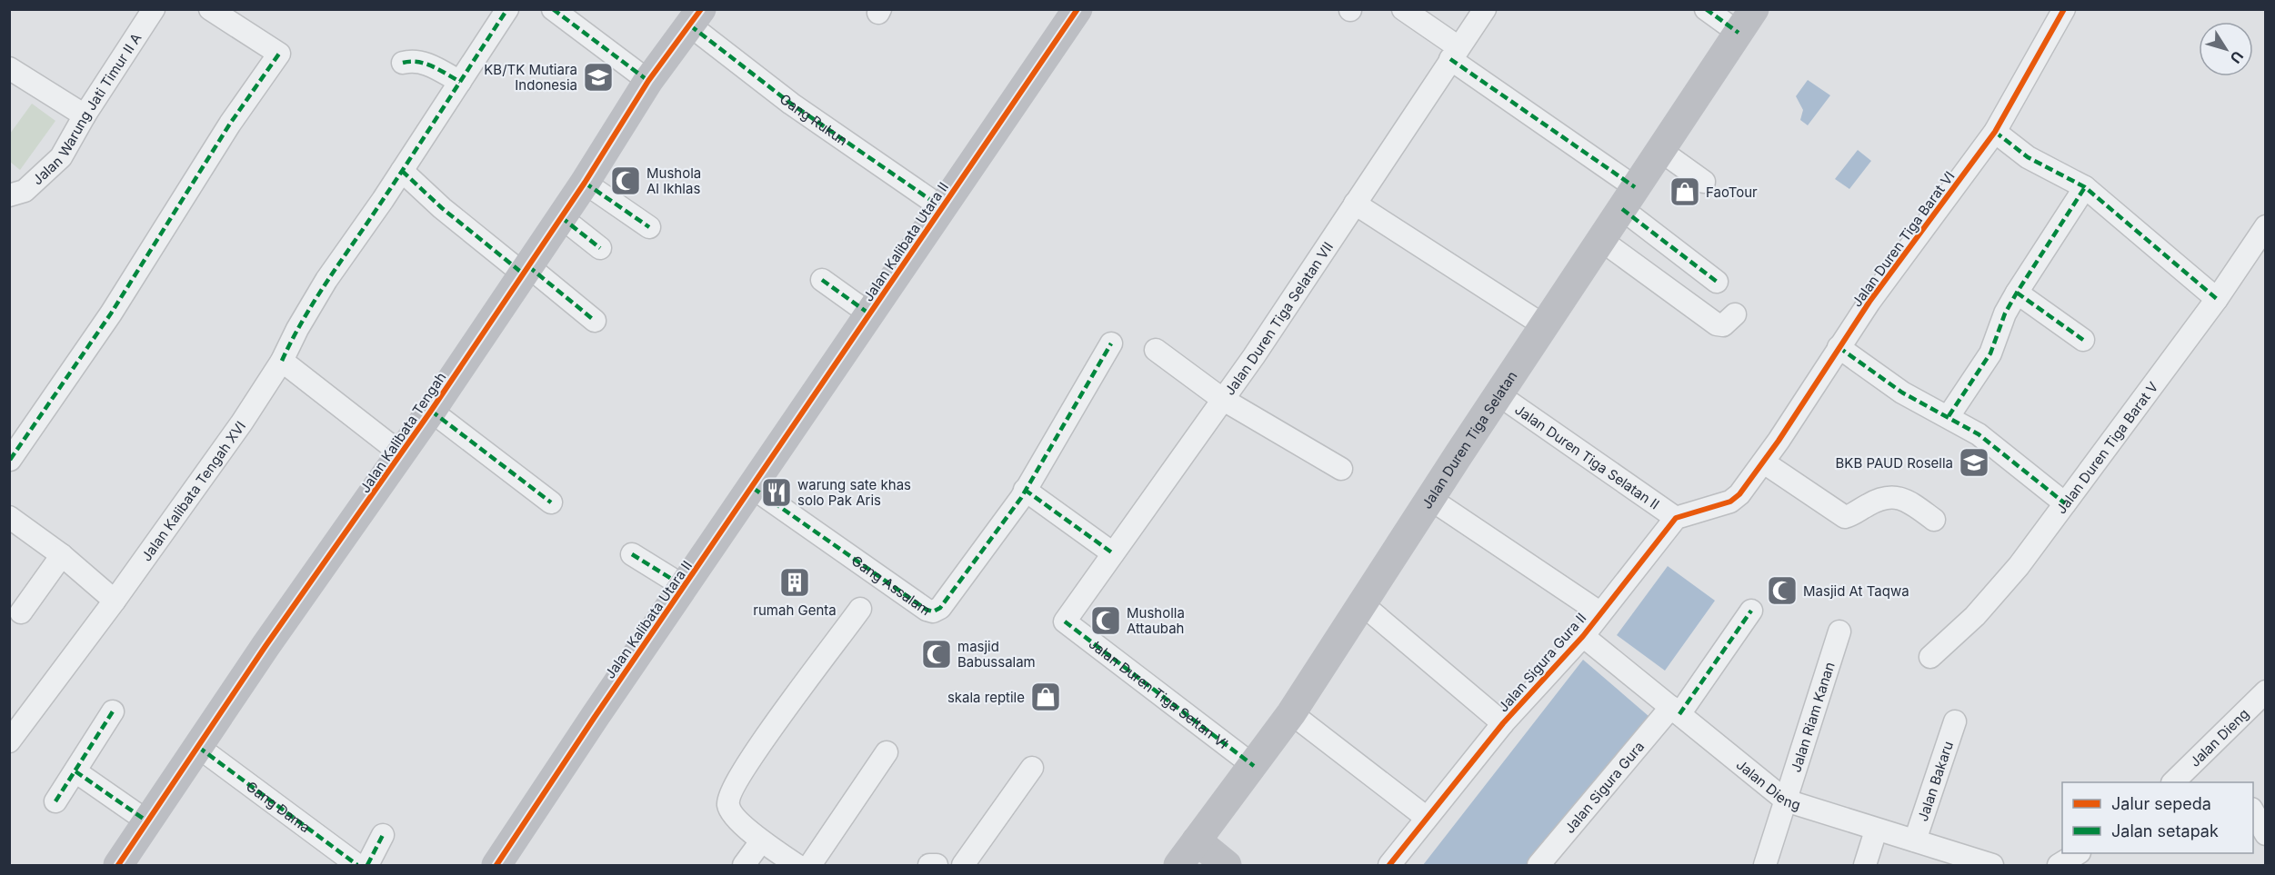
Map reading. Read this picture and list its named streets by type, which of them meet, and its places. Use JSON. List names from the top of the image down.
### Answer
{
  "streets": {
    "street": [
      "Jalan Warung Jati Timur II A",
      "Gang Rukun",
      "Jalan Duren Tiga Barat VI",
      "Jalan Kalibata Utara II",
      "Jalan Duren Tiga Selatan VII",
      "Jalan Kalibata Tengah",
      "Jalan Duren Tiga Selatan",
      "Jalan Duren Tiga Barat V",
      "Jalan Duren Tiga Selatan II",
      "Jalan Kalibata Tengah XVI",
      "Gang Assalam",
      "Jalan Sigura Gura II",
      "Jalan Duren Tiga Seltan VI",
      "Jalan Riam Kanan",
      "Jalan Dieng",
      "Jalan Bakaru",
      "Jalan Sigura Gura",
      "Gang Dama"
    ]
  },
  "crossings": [
    ["Gang Rukun", "Jalan Kalibata Utara II"],
    ["Gang Rukun", "Jalan Kalibata Tengah"],
    ["Jalan Duren Tiga Barat VI", "Jalan Duren Tiga Selatan II"],
    ["Jalan Duren Tiga Barat VI", "Jalan Sigura Gura II"],
    ["Jalan Kalibata Utara II", "Gang Assalam"],
    ["Jalan Duren Tiga Selatan VII", "Jalan Duren Tiga Seltan VI"],
    ["Jalan Kalibata Tengah", "Gang Dama"],
    ["Jalan Duren Tiga Selatan", "Jalan Duren Tiga Selatan II"],
    ["Jalan Duren Tiga Selatan", "Jalan Duren Tiga Seltan VI"],
    ["Jalan Duren Tiga Selatan II", "Jalan Sigura Gura II"],
    ["Jalan Sigura Gura II", "Jalan Dieng"],
    ["Jalan Riam Kanan", "Jalan Dieng"],
    ["Jalan Dieng", "Jalan Bakaru"],
    ["Jalan Dieng", "Jalan Sigura Gura"]
  ],
  "places": {
    "school or university": ["KB/TK Mutiara Indonesia", "BKB PAUD Rosella"],
    "mosque": [
      "Mushola Al Ikhlas",
      "Masjid At Taqwa",
      "Musholla Attaubah",
      "masjid Babussalam"
    ],
    "shop": ["FaoTour", "skala reptile"],
    "restaurant": ["warung sate khas solo Pak Aris"],
    "building": ["rumah Genta"]
  },
  "legend": ["Jalur sepeda", "Jalan setapak"],
  "north": "bottom right"
}
